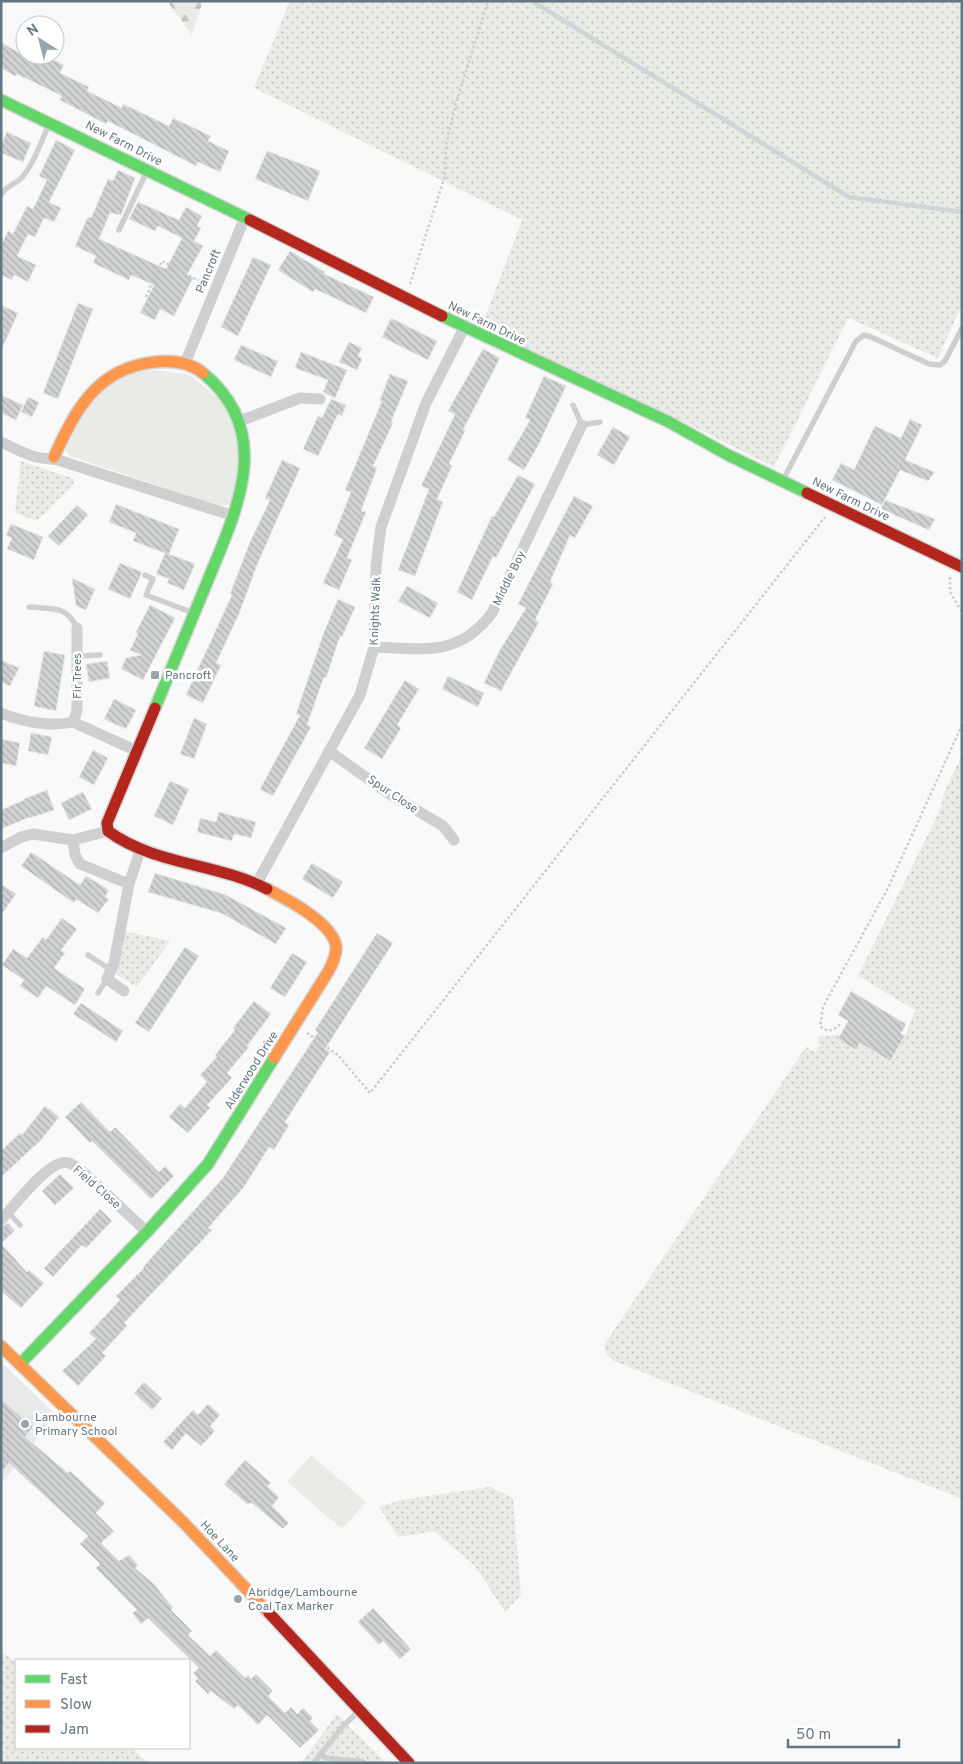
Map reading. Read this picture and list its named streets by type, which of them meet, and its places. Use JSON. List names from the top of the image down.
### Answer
{
  "streets": {
    "street": [
      "New Farm Drive",
      "Pancroft",
      "Middle Boy",
      "Knights Walk",
      "Fir Trees",
      "Spur Close",
      "Alderwood Drive",
      "Field Close",
      "Hoe Lane"
    ]
  },
  "crossings": [
    ["New Farm Drive", "Pancroft"],
    ["New Farm Drive", "Knights Walk"],
    ["Middle Boy", "Knights Walk"],
    ["Knights Walk", "Spur Close"],
    ["Knights Walk", "Alderwood Drive"],
    ["Alderwood Drive", "Field Close"],
    ["Alderwood Drive", "Hoe Lane"]
  ],
  "places": {
    "transit": ["Pancroft"],
    "other": ["Lambourne Primary School", "Abridge/Lambourne Coal Tax Marker"]
  },
  "legend": ["Fast", "Slow", "Jam"],
  "scale_bar": "50 m",
  "north": "top left"
}
